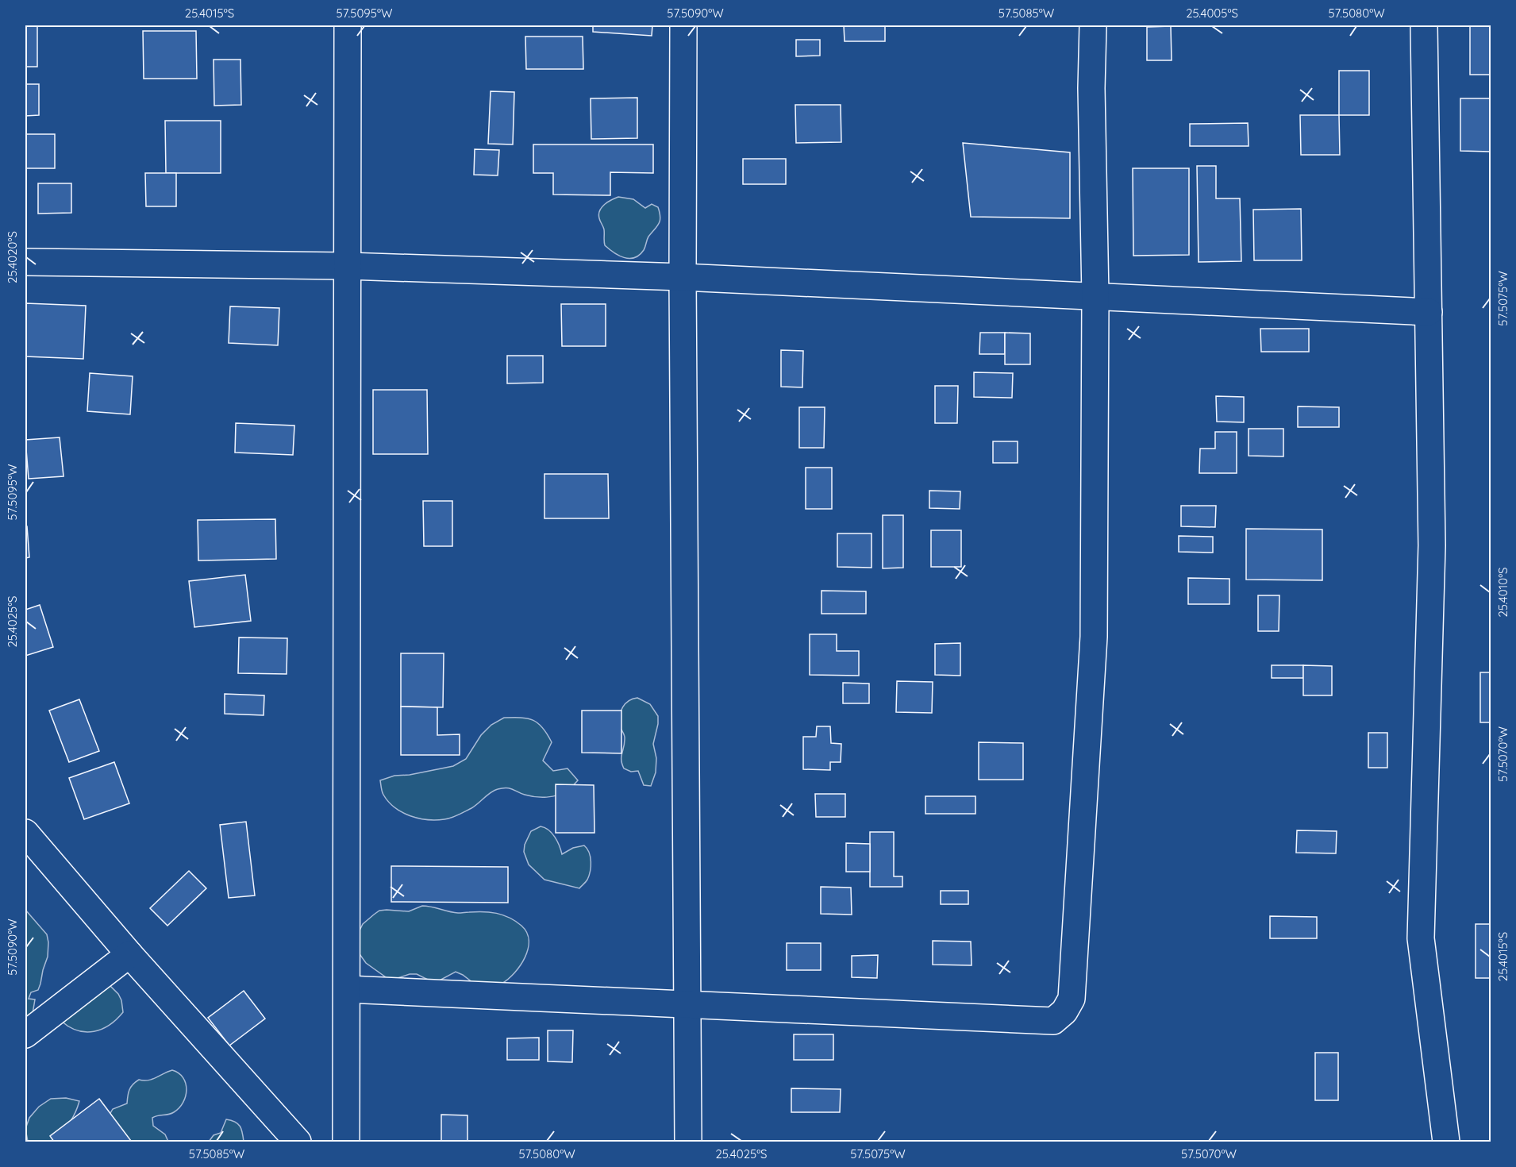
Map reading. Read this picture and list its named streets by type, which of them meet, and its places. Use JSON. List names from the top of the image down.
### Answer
{
  "coordinates": [
    "25.4015°S",
    "57.5095°W",
    "57.5090°W",
    "57.5085°W",
    "25.4005°S",
    "57.5080°W",
    "25.4020°S",
    "57.5075°W",
    "25.4010°S",
    "25.4025°S",
    "57.5070°W"
  ]
}
